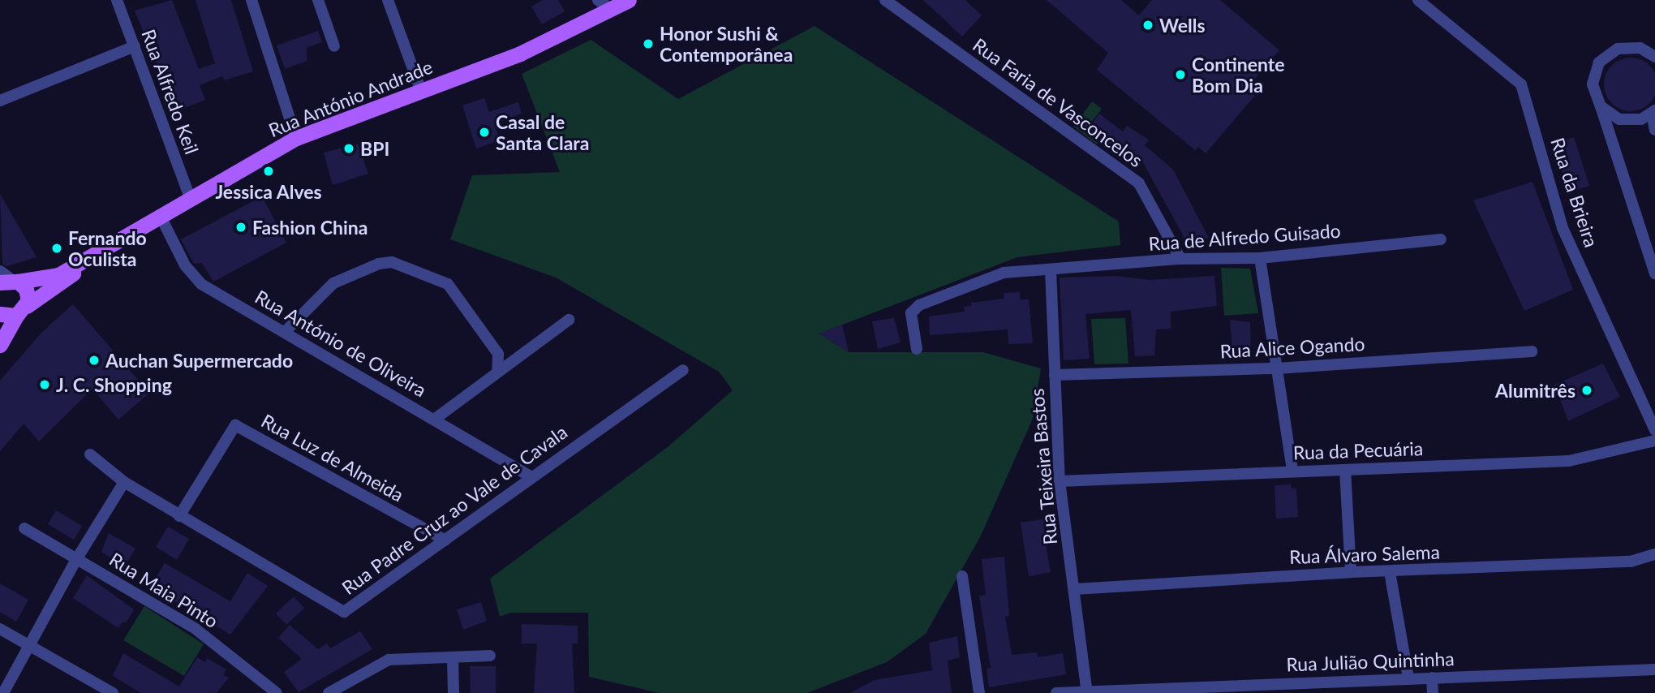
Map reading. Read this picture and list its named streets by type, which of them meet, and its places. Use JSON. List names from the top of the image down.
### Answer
{
  "streets": {
    "main road": ["Rua António Andrade"],
    "street": [
      "Rua Alfredo Keil",
      "Rua Faria de Vasconcelos",
      "Rua da Brieira",
      "Rua de Alfredo Guisado",
      "Rua António de Oliveira",
      "Rua Alice Ogando",
      "Rua da Pecuária",
      "Rua Luz de Almeida",
      "Rua Teixeira Bastos",
      "Rua Padre Cruz ao Vale de Cavala",
      "Rua Álvaro Salema",
      "Rua Maia Pinto",
      "Rua Julião Quintinha"
    ]
  },
  "crossings": [
    ["Rua Alfredo Keil", "Rua António Andrade"],
    ["Rua António Andrade", "Rua António de Oliveira"],
    ["Rua Faria de Vasconcelos", "Rua de Alfredo Guisado"],
    ["Rua de Alfredo Guisado", "Rua Teixeira Bastos"],
    ["Rua António de Oliveira", "Rua Padre Cruz ao Vale de Cavala"],
    ["Rua Alice Ogando", "Rua Teixeira Bastos"],
    ["Rua da Pecuária", "Rua Teixeira Bastos"],
    ["Rua Luz de Almeida", "Rua Padre Cruz ao Vale de Cavala"],
    ["Rua Teixeira Bastos", "Rua Álvaro Salema"],
    ["Rua Teixeira Bastos", "Rua Julião Quintinha"]
  ],
  "places": [
    "Wells",
    "Honor Sushi & Contemporânea",
    "Continente Bom Dia",
    "Casal de Santa Clara",
    "BPI",
    "Jessica Alves",
    "Fashion China",
    "Fernando Oculista",
    "Auchan Supermercado",
    "J. C. Shopping",
    "Alumitrês"
  ]
}
